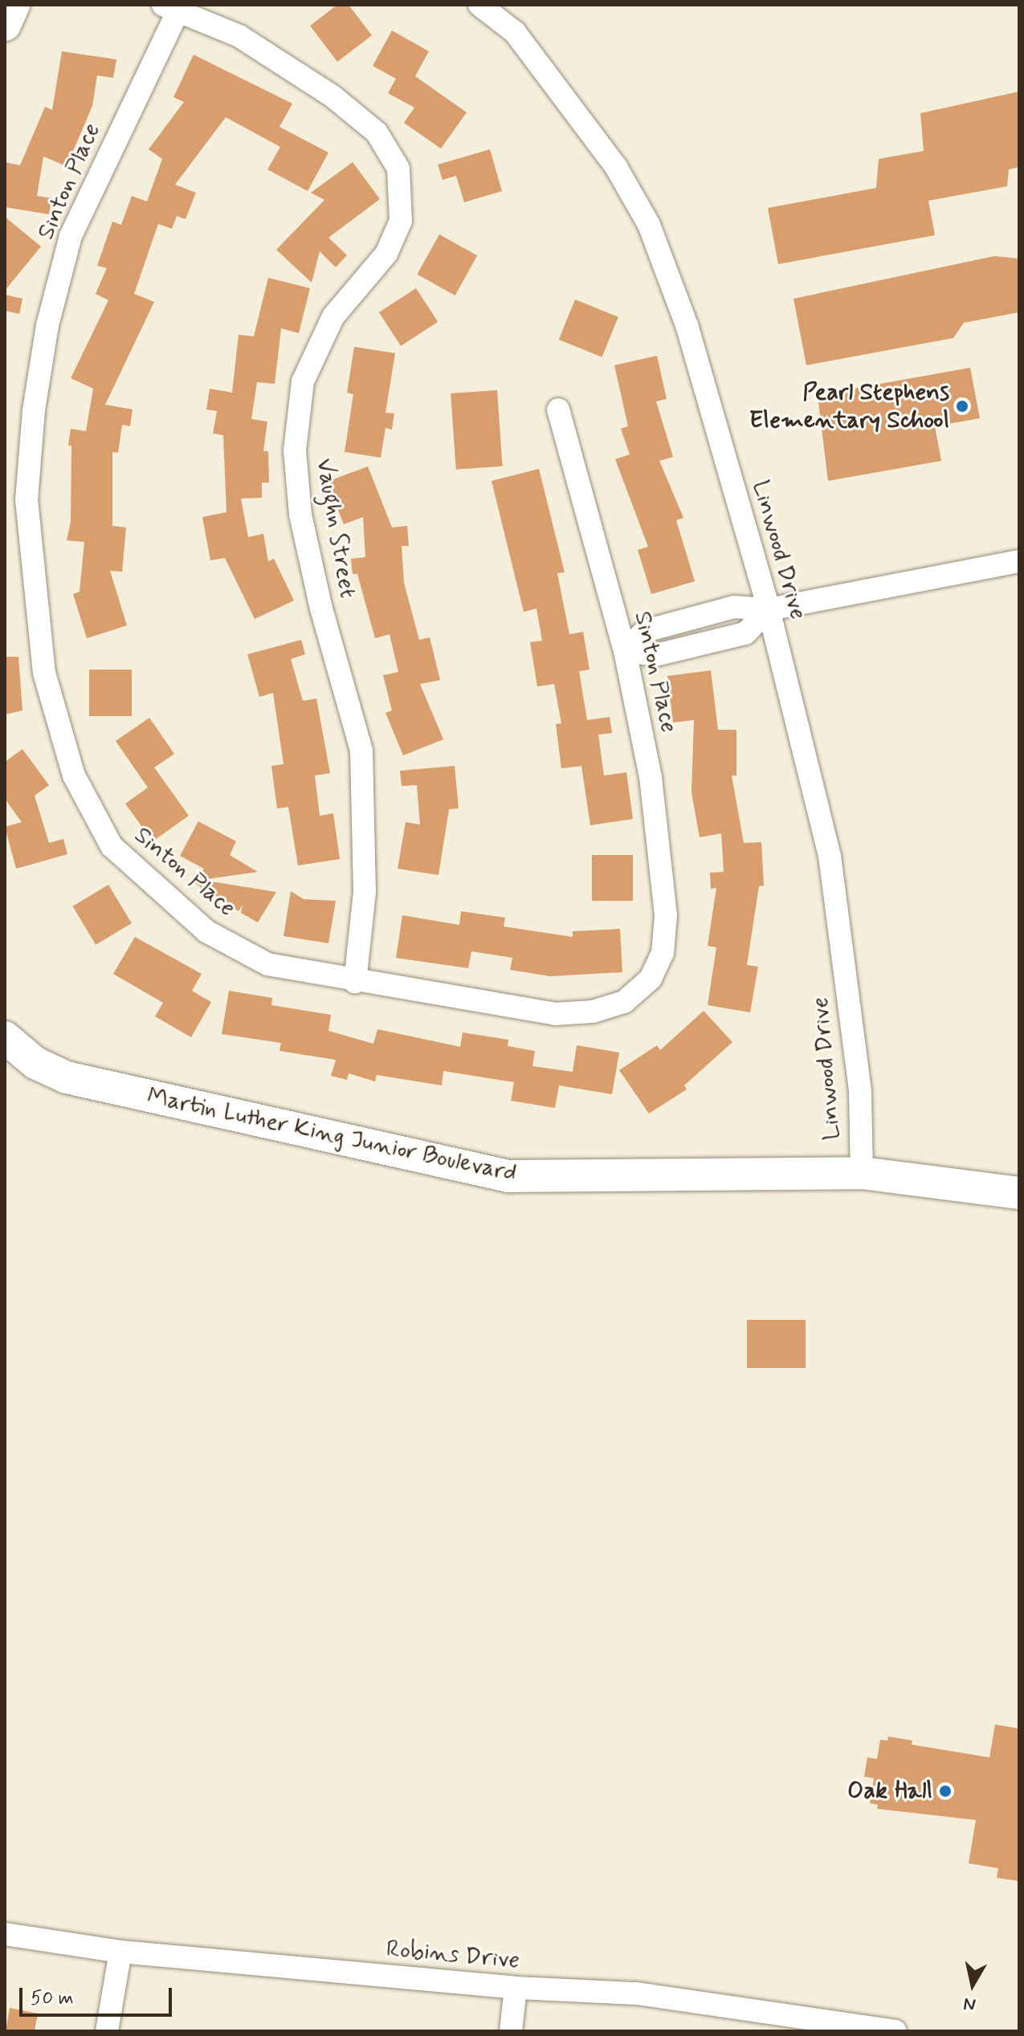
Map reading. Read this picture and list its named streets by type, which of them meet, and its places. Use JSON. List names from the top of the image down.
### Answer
{
  "streets": {
    "street": [
      "Sinton Place",
      "Vaughn Street",
      "Linwood Drive",
      "Martin Luther King Junior Boulevard",
      "Robins Drive"
    ]
  },
  "crossings": [
    ["Sinton Place", "Vaughn Street"],
    ["Linwood Drive", "Martin Luther King Junior Boulevard"]
  ],
  "places": ["Pearl Stephens Elementary School", "Oak Hall"],
  "scale_bar": "50 m",
  "north": "bottom"
}
